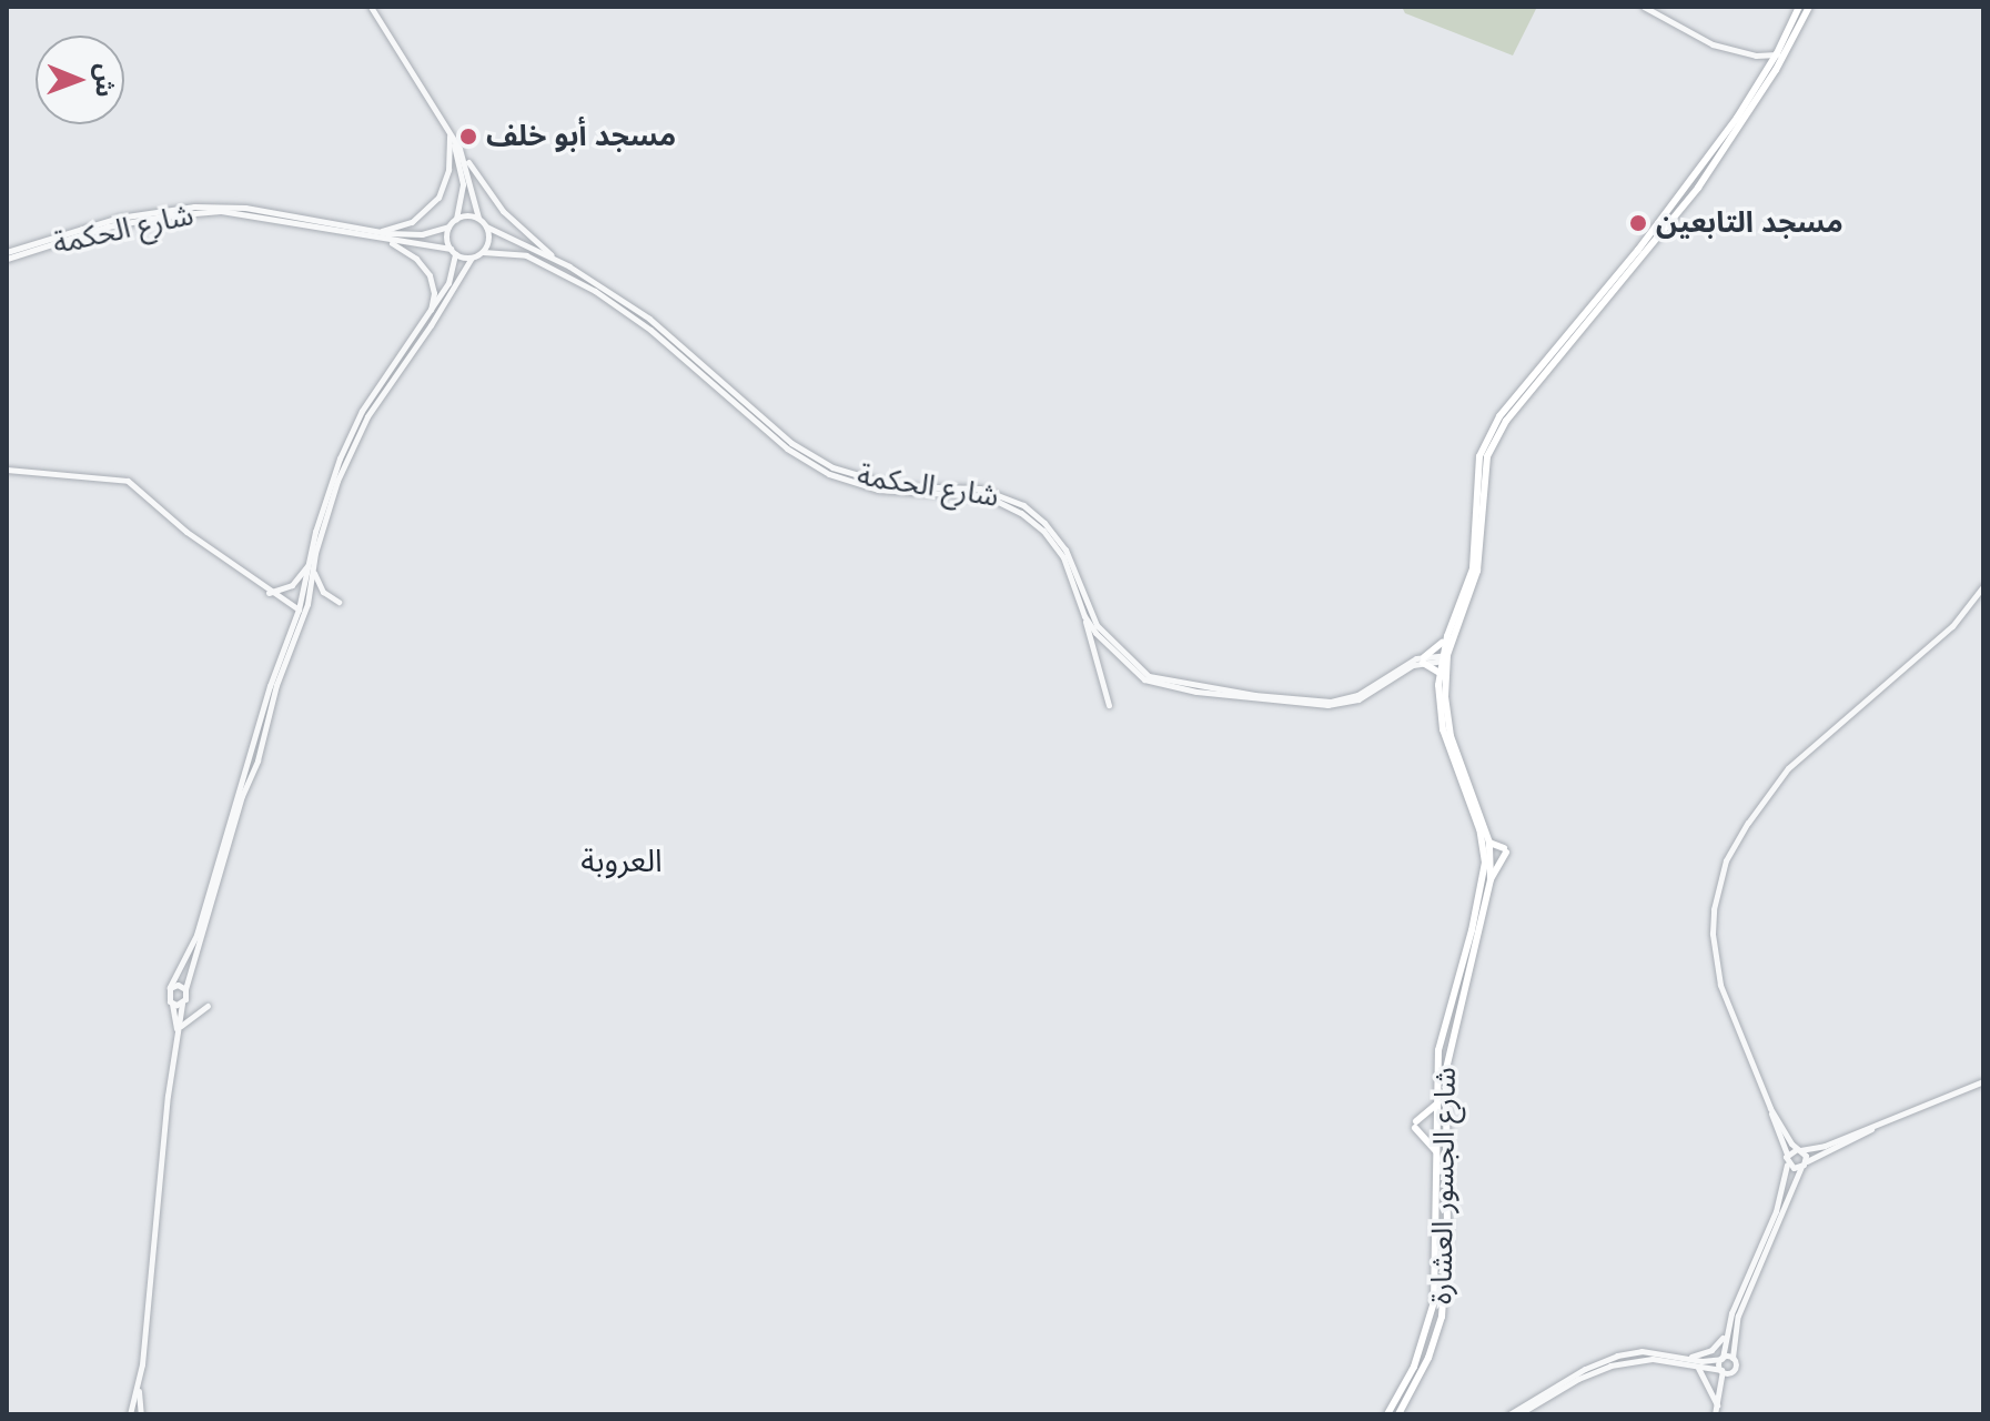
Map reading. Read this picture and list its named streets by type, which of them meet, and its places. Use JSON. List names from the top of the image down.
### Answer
{
  "streets": {
    "main road": ["شارع الجسور العشارة"],
    "street": ["شارع الحكمة"]
  },
  "crossings": [
    ["شارع الحكمة", "شارع الجسور العشارة"]
  ],
  "districts": ["العروبة"],
  "places": ["مسجد أبو خلف", "مسجد التابعين"],
  "north": "right"
}
